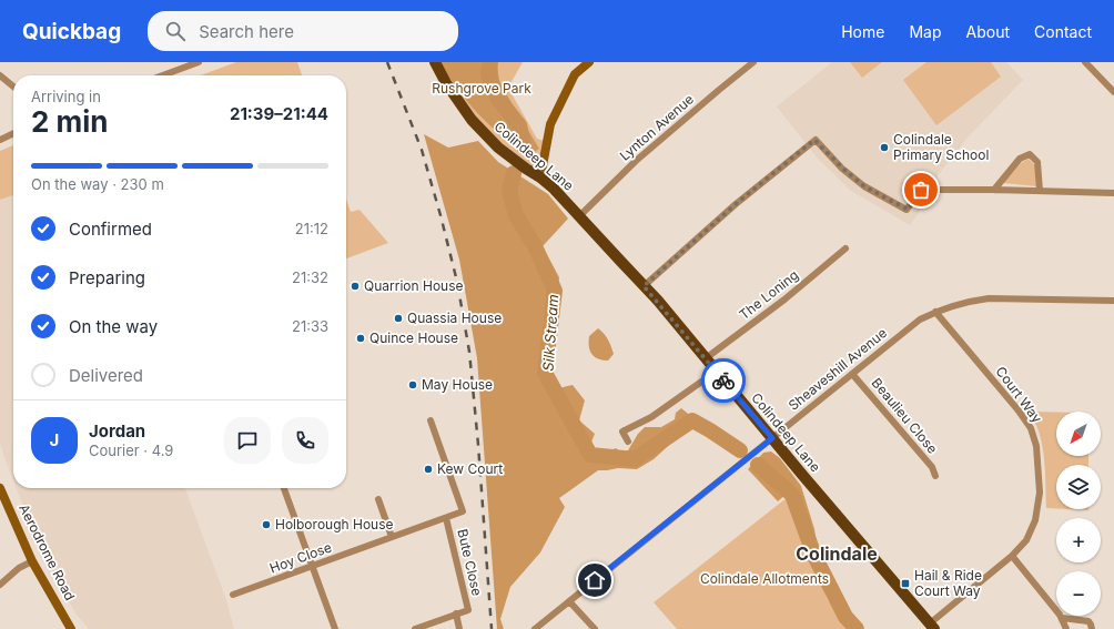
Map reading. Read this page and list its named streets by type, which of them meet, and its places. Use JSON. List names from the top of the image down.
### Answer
{
  "streets": {
    "main road": ["Colindeep Lane"],
    "street": [
      "Lynton Avenue",
      "The Loning",
      "Sheaveshill Avenue",
      "Court Way",
      "Beaulieu Close",
      "Aerodrome Road",
      "Hoy Close",
      "Bute Close"
    ]
  },
  "crossings": [
    ["Lynton Avenue", "Colindeep Lane"],
    ["Colindeep Lane", "The Loning"],
    ["Colindeep Lane", "Sheaveshill Avenue"],
    ["Colindeep Lane", "Court Way"],
    ["Sheaveshill Avenue", "Court Way"],
    ["Sheaveshill Avenue", "Beaulieu Close"],
    ["Hoy Close", "Bute Close"]
  ],
  "districts": ["Colindale"],
  "water": ["Silk Stream"],
  "parks": ["Rushgrove Park", "Colindale Allotments"],
  "places": {
    "other": [
      "Colindale Primary School",
      "Quarrion House",
      "Quassia House",
      "Quince House",
      "May House",
      "Kew Court",
      "Holborough House"
    ],
    "transit": ["Hail & Ride Court Way"]
  },
  "north": "bottom left",
  "page": {
    "header": "Quickbag",
    "search": "Search here",
    "nav": [
      "Home",
      "Map",
      "About",
      "Contact"
    ],
    "heading": ["2 min", "Arriving in", "21:39–21:44"],
    "panel": ["Jordan", "Courier · 4.9"],
    "bar": "On the way · 230 m",
    "list": [
      ["Confirmed", "21:12"],
      ["Preparing", "21:32"],
      ["On the way", "21:33"],
      "Delivered"
    ],
    "map_buttons": ["+", "−"],
    "round": "J"
  }
}
